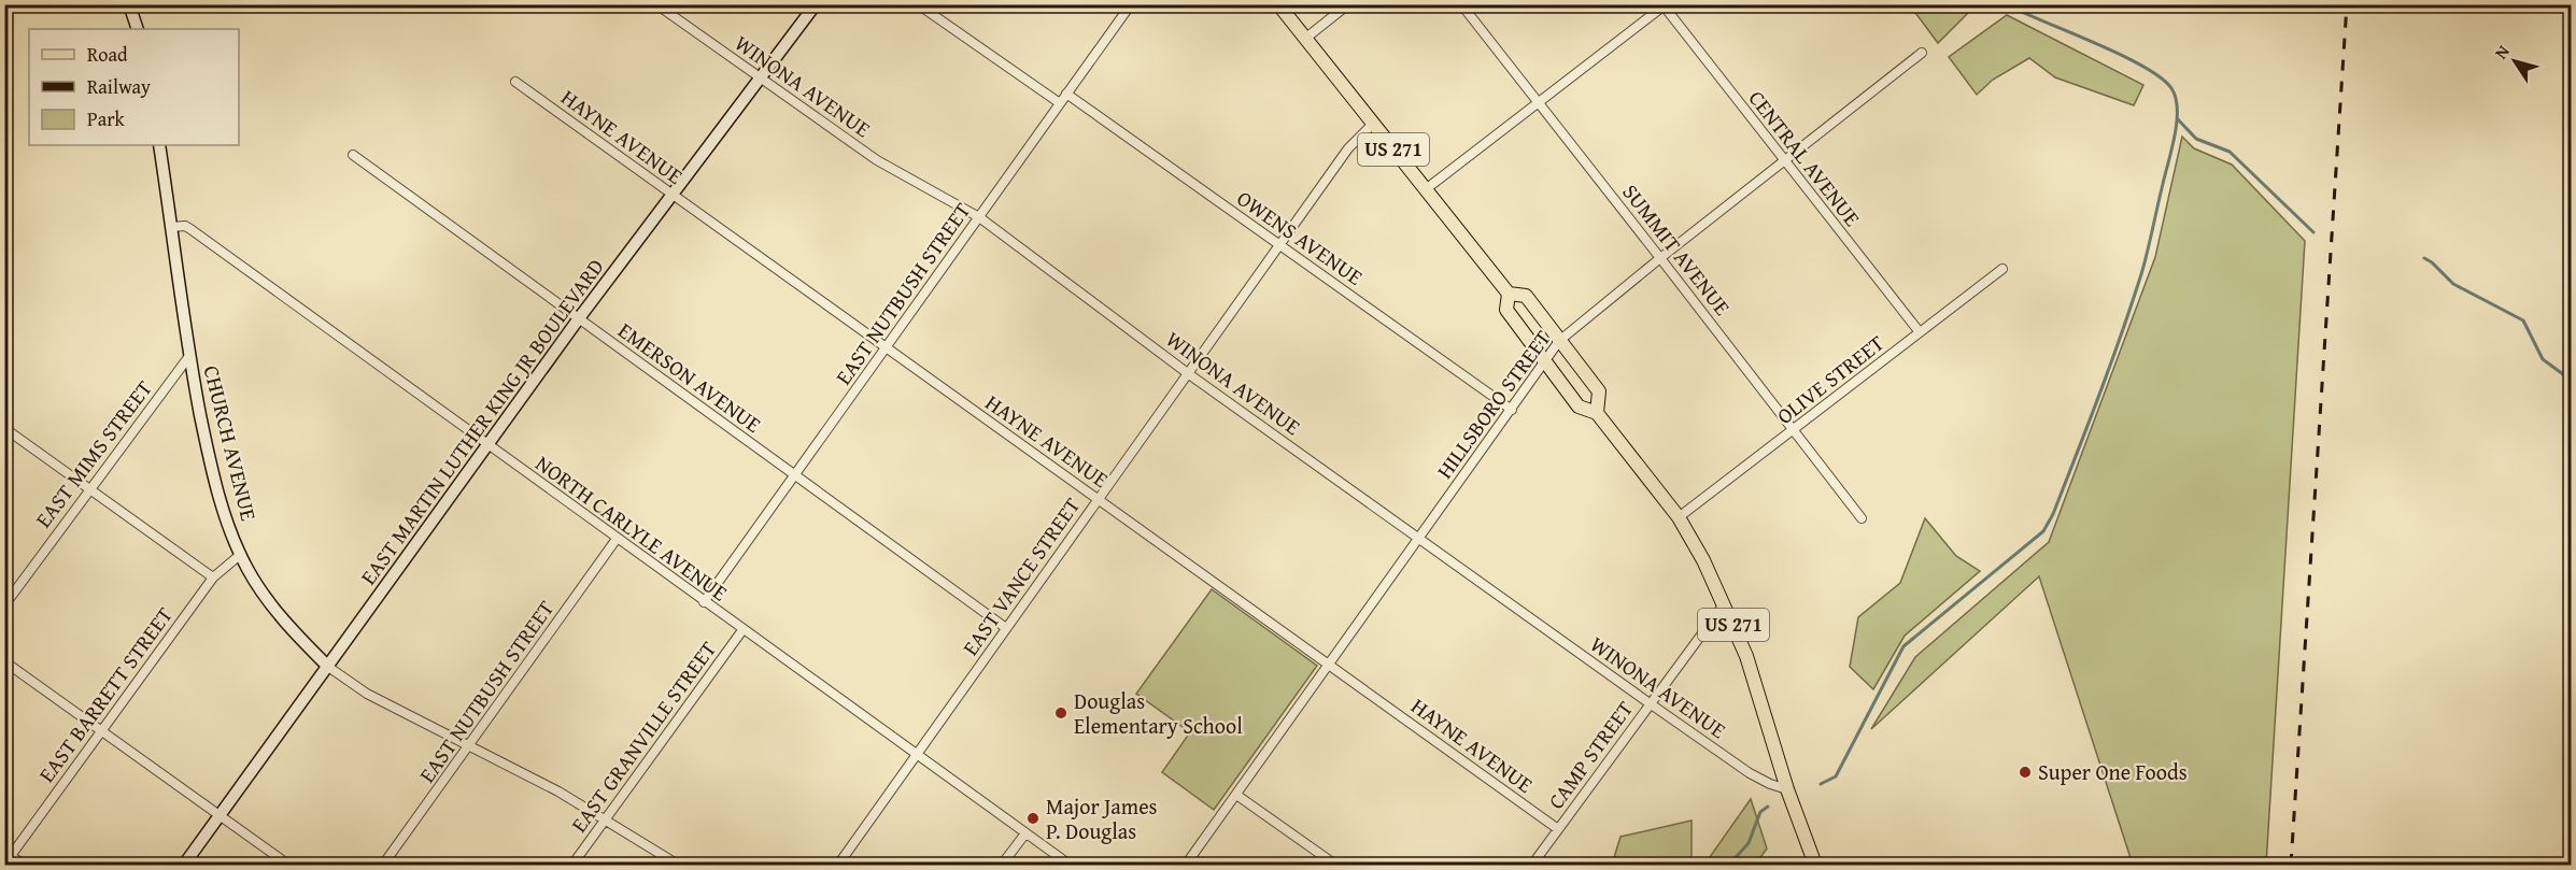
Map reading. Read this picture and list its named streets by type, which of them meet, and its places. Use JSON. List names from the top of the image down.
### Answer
{
  "streets": {
    "main road": ["US 271", "EAST MARTIN LUTHER KING JR BOULEVARD", "CHURCH AVENUE"],
    "street": [
      "WINONA AVENUE",
      "HAYNE AVENUE",
      "CENTRAL AVENUE",
      "OWENS AVENUE",
      "SUMMIT AVENUE",
      "EAST NUTBUSH STREET",
      "EMERSON AVENUE",
      "OLIVE STREET",
      "HILLSBORO STREET",
      "EAST MIMS STREET",
      "NORTH CARLYLE AVENUE",
      "EAST VANCE STREET",
      "EAST BARRETT STREET",
      "EAST GRANVILLE STREET",
      "CAMP STREET"
    ]
  },
  "crossings": [
    ["WINONA AVENUE", "US 271"],
    ["WINONA AVENUE", "EAST NUTBUSH STREET"],
    ["WINONA AVENUE", "HILLSBORO STREET"],
    ["WINONA AVENUE", "EAST MARTIN LUTHER KING JR BOULEVARD"],
    ["WINONA AVENUE", "EAST VANCE STREET"],
    ["WINONA AVENUE", "CAMP STREET"],
    ["HAYNE AVENUE", "EAST NUTBUSH STREET"],
    ["HAYNE AVENUE", "HILLSBORO STREET"],
    ["HAYNE AVENUE", "EAST MARTIN LUTHER KING JR BOULEVARD"],
    ["HAYNE AVENUE", "EAST VANCE STREET"],
    ["HAYNE AVENUE", "CAMP STREET"],
    ["US 271", "OLIVE STREET"],
    ["US 271", "HILLSBORO STREET"],
    ["US 271", "EAST VANCE STREET"],
    ["US 271", "CAMP STREET"],
    ["CENTRAL AVENUE", "OLIVE STREET"],
    ["CENTRAL AVENUE", "HILLSBORO STREET"],
    ["OWENS AVENUE", "EAST NUTBUSH STREET"],
    ["OWENS AVENUE", "HILLSBORO STREET"],
    ["OWENS AVENUE", "EAST VANCE STREET"],
    ["SUMMIT AVENUE", "OLIVE STREET"],
    ["SUMMIT AVENUE", "HILLSBORO STREET"],
    ["EAST NUTBUSH STREET", "EMERSON AVENUE"],
    ["EAST NUTBUSH STREET", "CHURCH AVENUE"],
    ["EAST NUTBUSH STREET", "NORTH CARLYLE AVENUE"],
    ["EMERSON AVENUE", "EAST MARTIN LUTHER KING JR BOULEVARD"],
    ["EMERSON AVENUE", "EAST VANCE STREET"],
    ["EAST MARTIN LUTHER KING JR BOULEVARD", "CHURCH AVENUE"],
    ["EAST MARTIN LUTHER KING JR BOULEVARD", "NORTH CARLYLE AVENUE"],
    ["CHURCH AVENUE", "EAST MIMS STREET"],
    ["CHURCH AVENUE", "NORTH CARLYLE AVENUE"],
    ["CHURCH AVENUE", "EAST BARRETT STREET"],
    ["CHURCH AVENUE", "EAST GRANVILLE STREET"],
    ["NORTH CARLYLE AVENUE", "EAST VANCE STREET"],
    ["NORTH CARLYLE AVENUE", "EAST GRANVILLE STREET"]
  ],
  "places": ["Douglas Elementary School", "Super One Foods", "Major James P. Douglas"],
  "legend": ["Road", "Railway", "Park"],
  "north": "top left"
}
